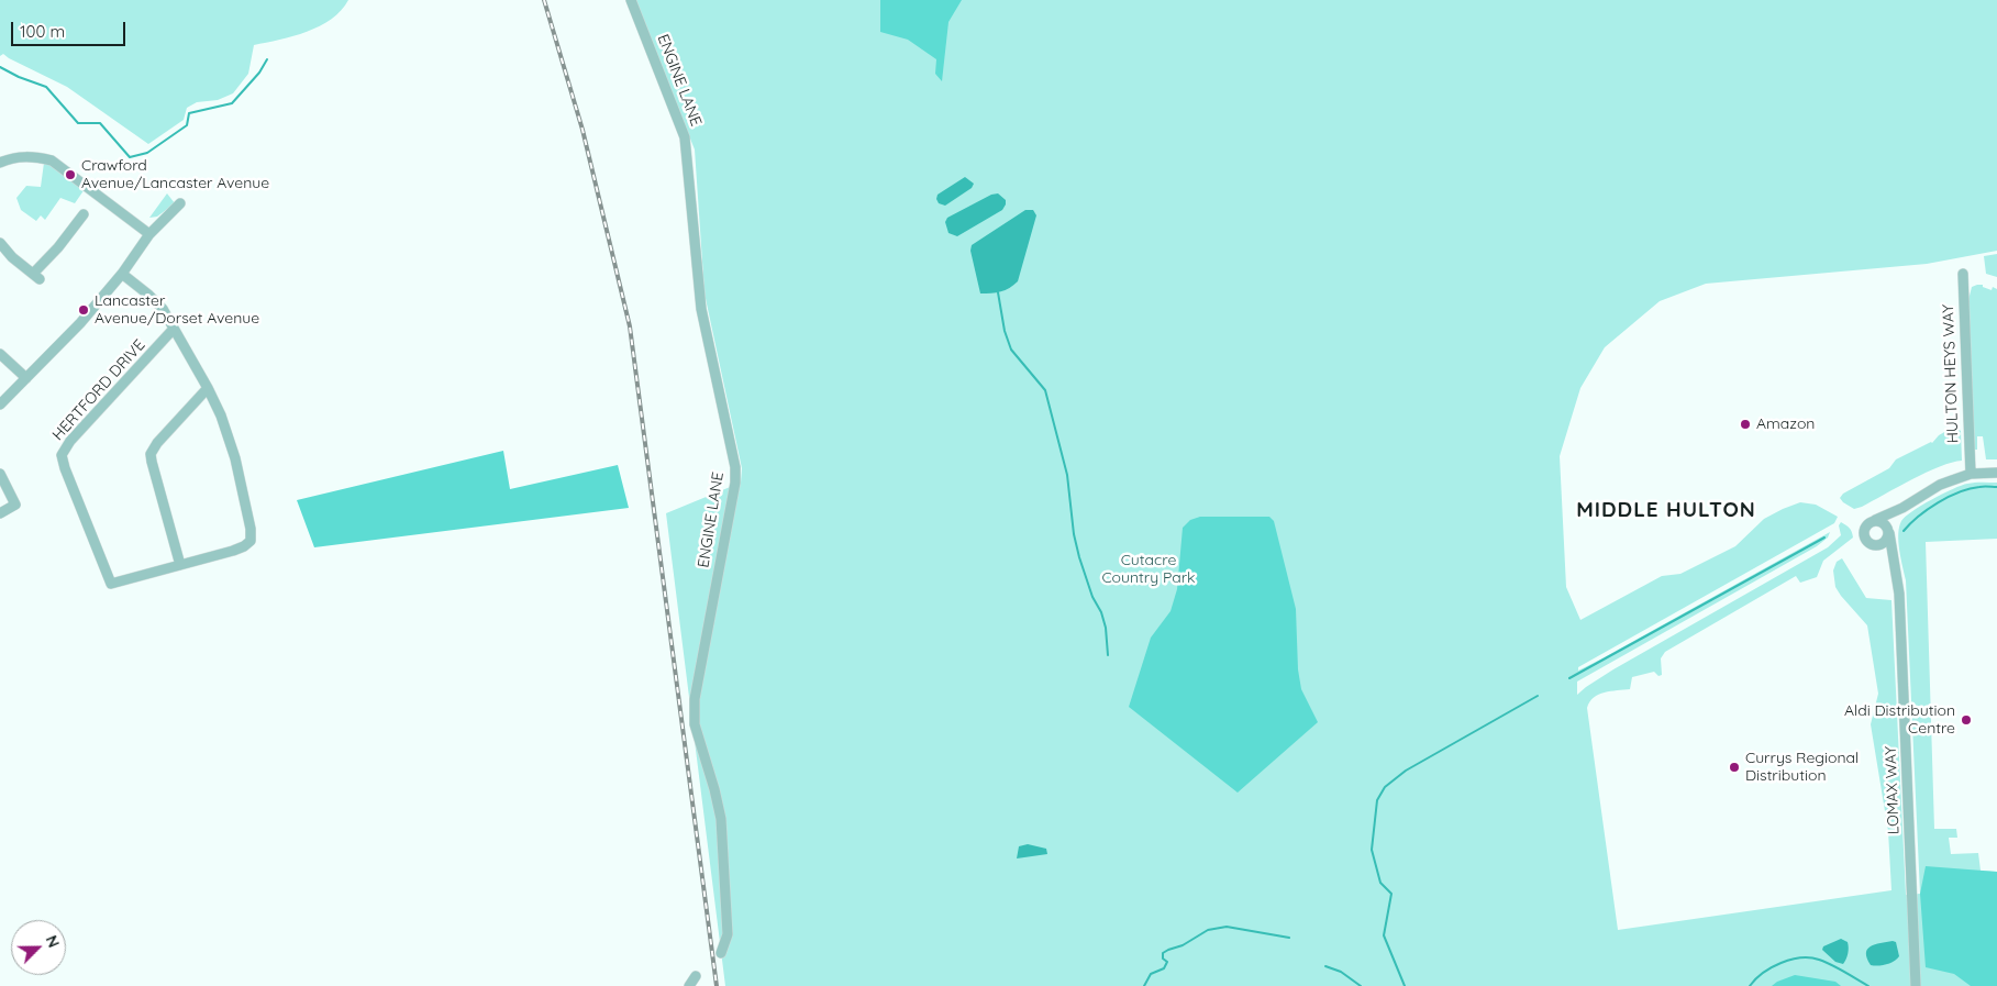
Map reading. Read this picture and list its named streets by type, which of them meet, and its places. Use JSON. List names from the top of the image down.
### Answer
{
  "streets": {
    "street": [
      "ENGINE LANE",
      "HULTON HEYS WAY",
      "HERTFORD DRIVE",
      "LOMAX WAY"
    ]
  },
  "districts": ["MIDDLE HULTON"],
  "parks": ["Cutacre Country Park"],
  "places": [
    "Crawford Avenue/Lancaster Avenue",
    "Lancaster Avenue/Dorset Avenue",
    "Amazon",
    "Aldi Distribution Centre",
    "Currys Regional Distribution"
  ],
  "scale_bar": "100 m",
  "north": "top right"
}
